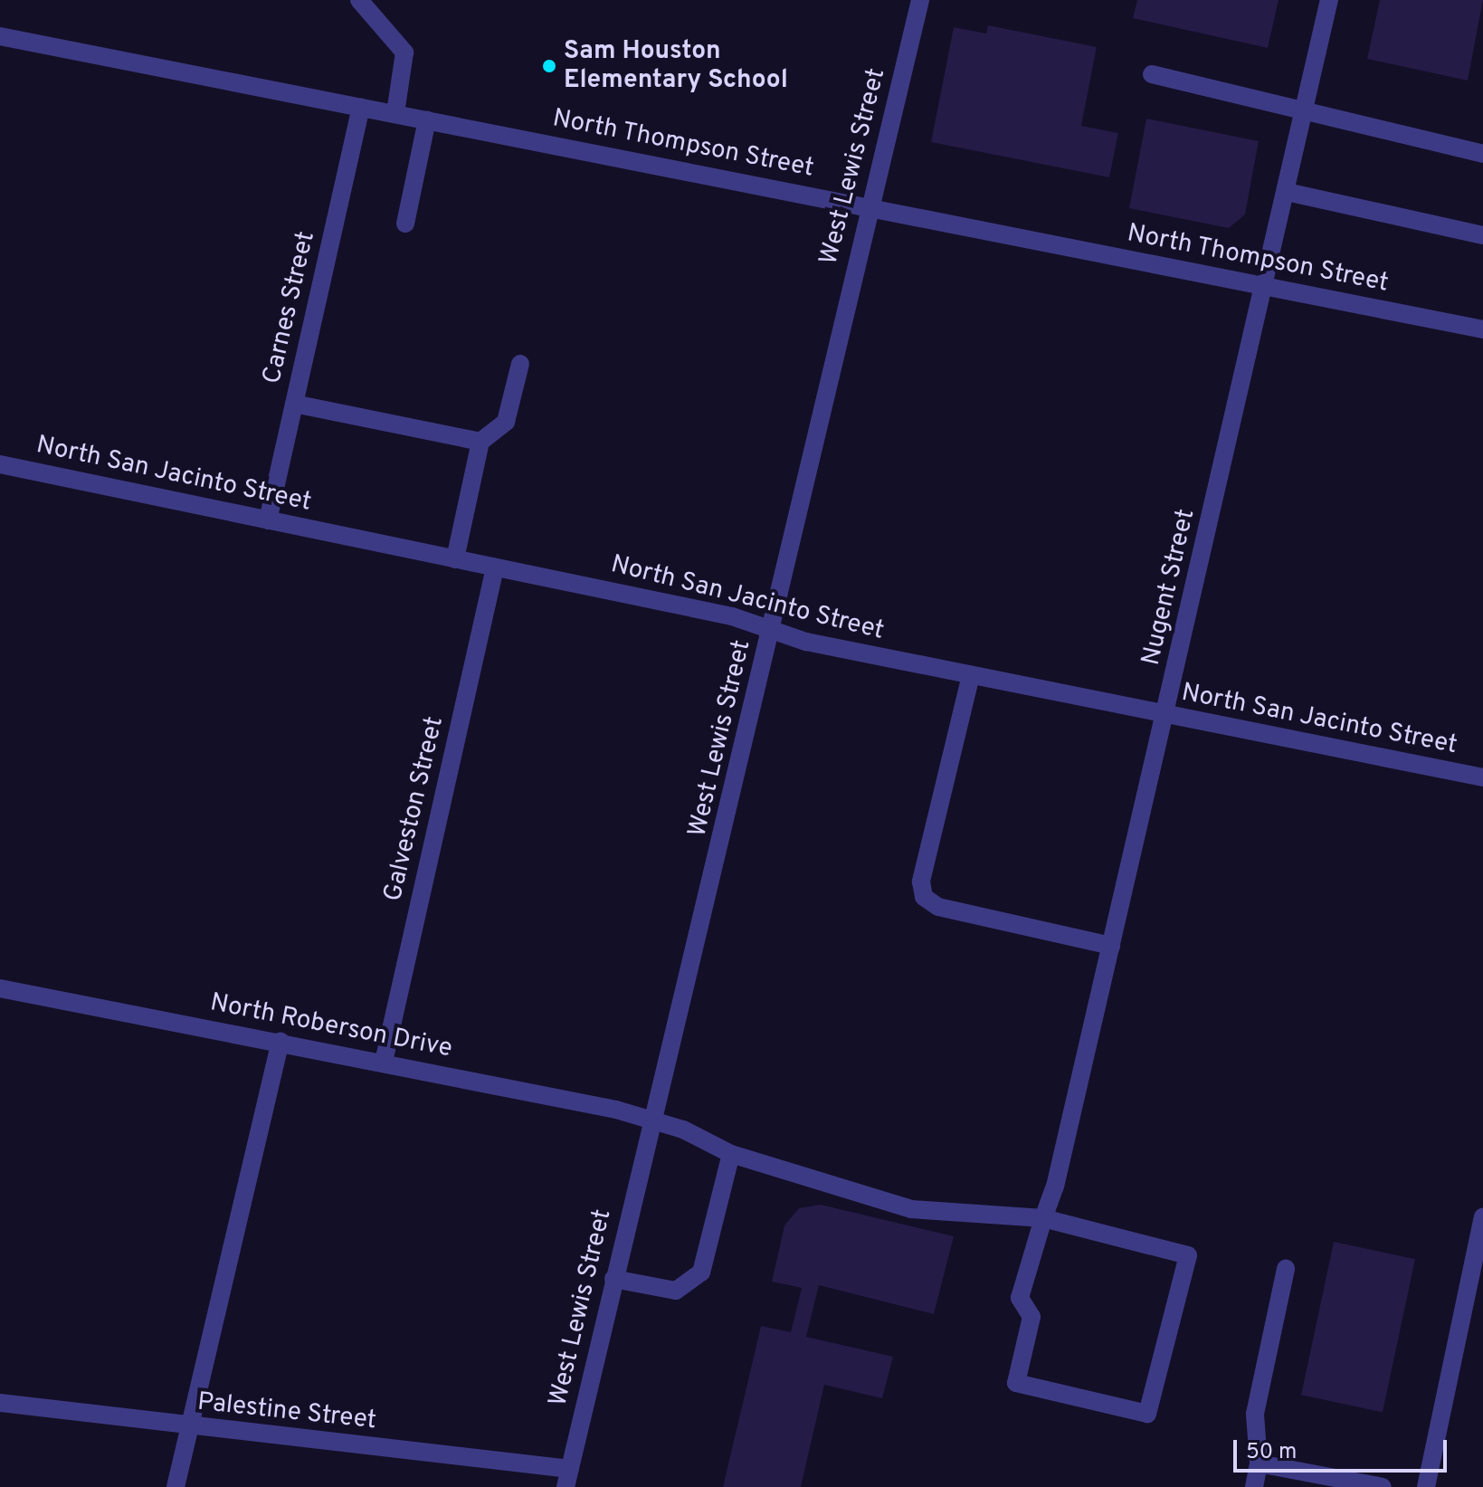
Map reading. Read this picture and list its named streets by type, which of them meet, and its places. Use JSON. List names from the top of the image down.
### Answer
{
  "streets": {
    "street": [
      "North Thompson Street",
      "West Lewis Street",
      "Carnes Street",
      "North San Jacinto Street",
      "Nugent Street",
      "Galveston Street",
      "North Roberson Drive",
      "Palestine Street"
    ]
  },
  "crossings": [
    ["North Thompson Street", "West Lewis Street"],
    ["North Thompson Street", "Carnes Street"],
    ["North Thompson Street", "Nugent Street"],
    ["West Lewis Street", "North San Jacinto Street"],
    ["West Lewis Street", "North Roberson Drive"],
    ["West Lewis Street", "Palestine Street"],
    ["Carnes Street", "North San Jacinto Street"],
    ["North San Jacinto Street", "Nugent Street"],
    ["North San Jacinto Street", "Galveston Street"],
    ["Nugent Street", "North Roberson Drive"],
    ["Galveston Street", "North Roberson Drive"]
  ],
  "places": ["Sam Houston Elementary School"],
  "scale_bar": "50 m"
}
